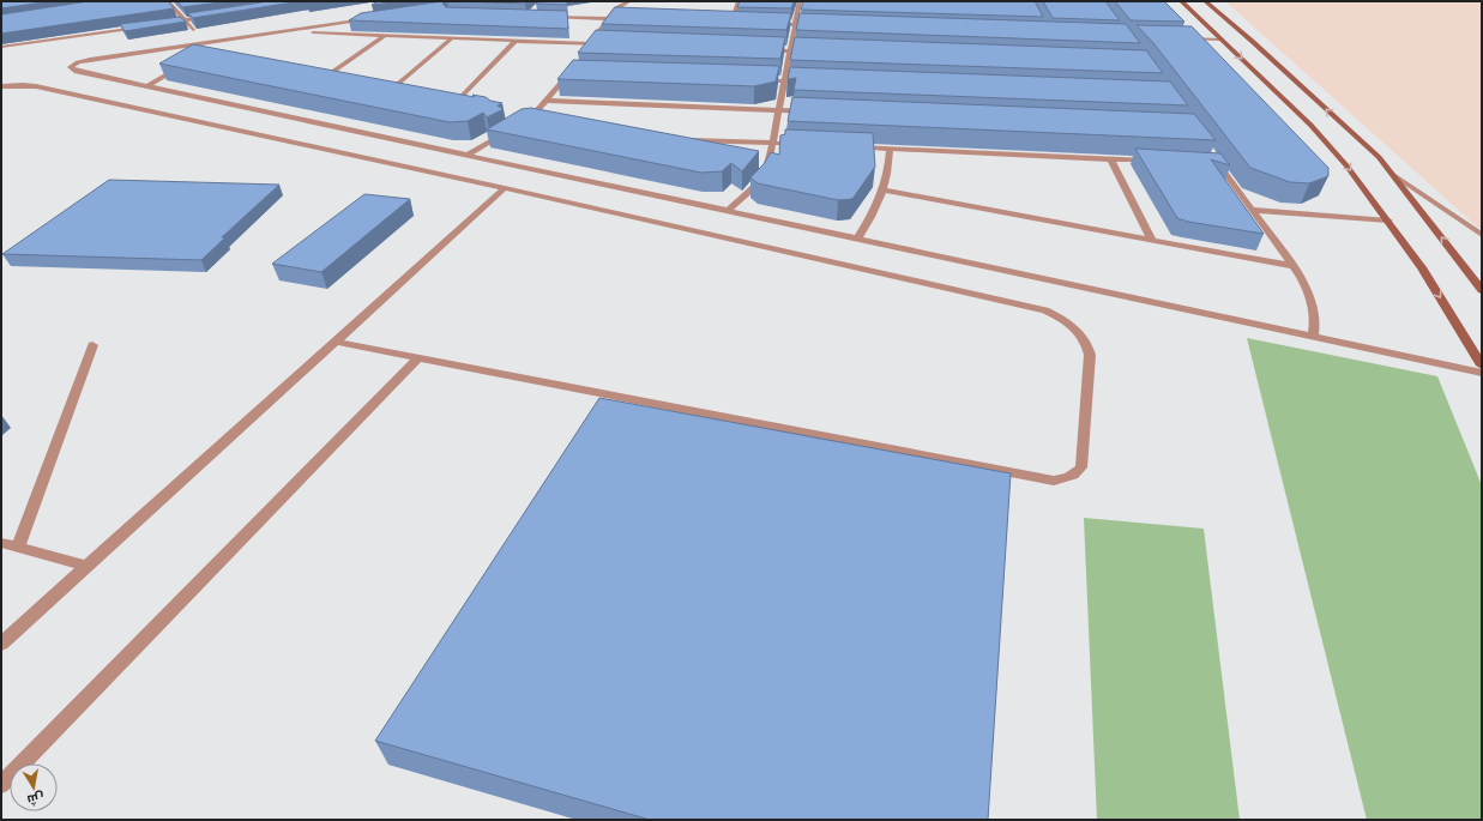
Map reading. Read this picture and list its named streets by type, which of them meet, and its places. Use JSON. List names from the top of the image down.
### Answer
{
  "north": "bottom"
}
